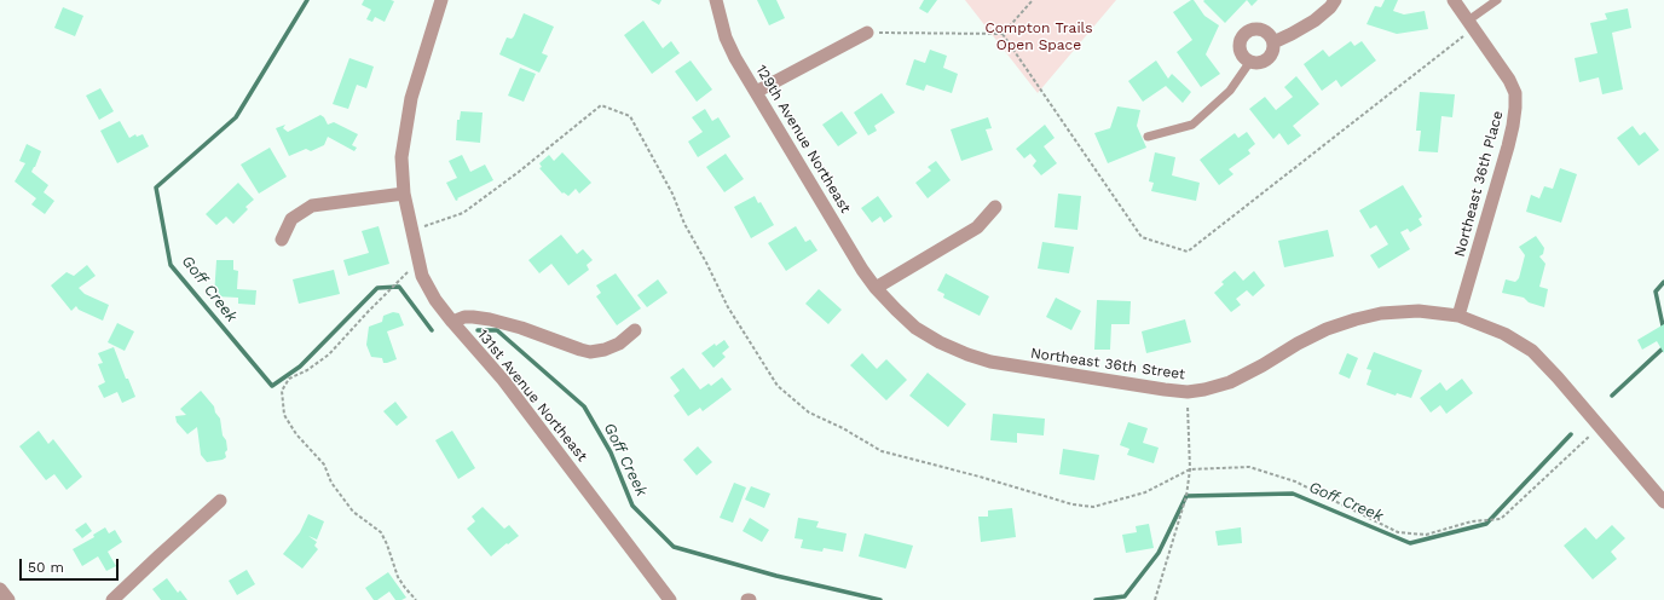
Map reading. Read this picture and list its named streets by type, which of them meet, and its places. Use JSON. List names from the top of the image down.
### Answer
{
  "streets": {
    "street": [
      "129th Avenue Northeast",
      "Northeast 36th Place",
      "Northeast 36th Street",
      "131st Avenue Northeast"
    ]
  },
  "crossings": [
    ["129th Avenue Northeast", "Northeast 36th Street"],
    ["Northeast 36th Place", "Northeast 36th Street"]
  ],
  "water": ["Goff Creek"],
  "parks": ["Compton Trails Open Space"],
  "scale_bar": "50 m"
}
